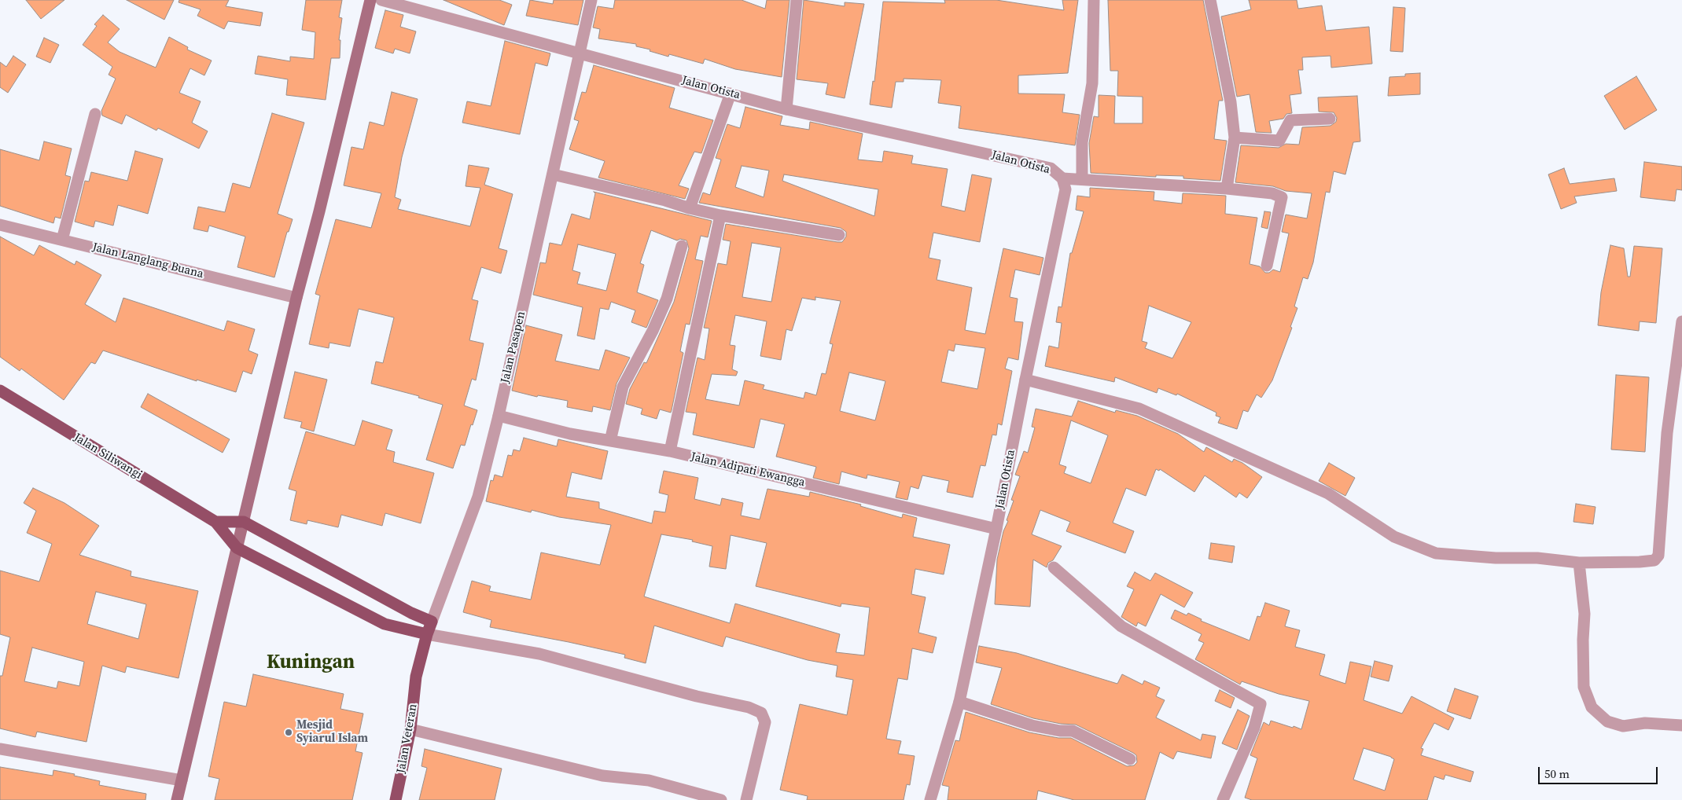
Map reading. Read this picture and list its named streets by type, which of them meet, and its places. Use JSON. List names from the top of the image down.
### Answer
{
  "streets": {
    "main road": ["Jalan Pasapen", "Jalan Siliwangi", "Jalan Veteran"],
    "street": ["Jalan Otista", "Jalan Langlang Buana", "Jalan Adipati Ewangga"]
  },
  "crossings": [
    ["Jalan Otista", "Jalan Pasapen"],
    ["Jalan Otista", "Jalan Adipati Ewangga"],
    ["Jalan Pasapen", "Jalan Siliwangi"],
    ["Jalan Pasapen", "Jalan Adipati Ewangga"],
    ["Jalan Pasapen", "Jalan Veteran"],
    ["Jalan Siliwangi", "Jalan Veteran"]
  ],
  "districts": ["Kuningan"],
  "places": ["Mesjid Syiarul Islam"],
  "scale_bar": "50 m"
}
